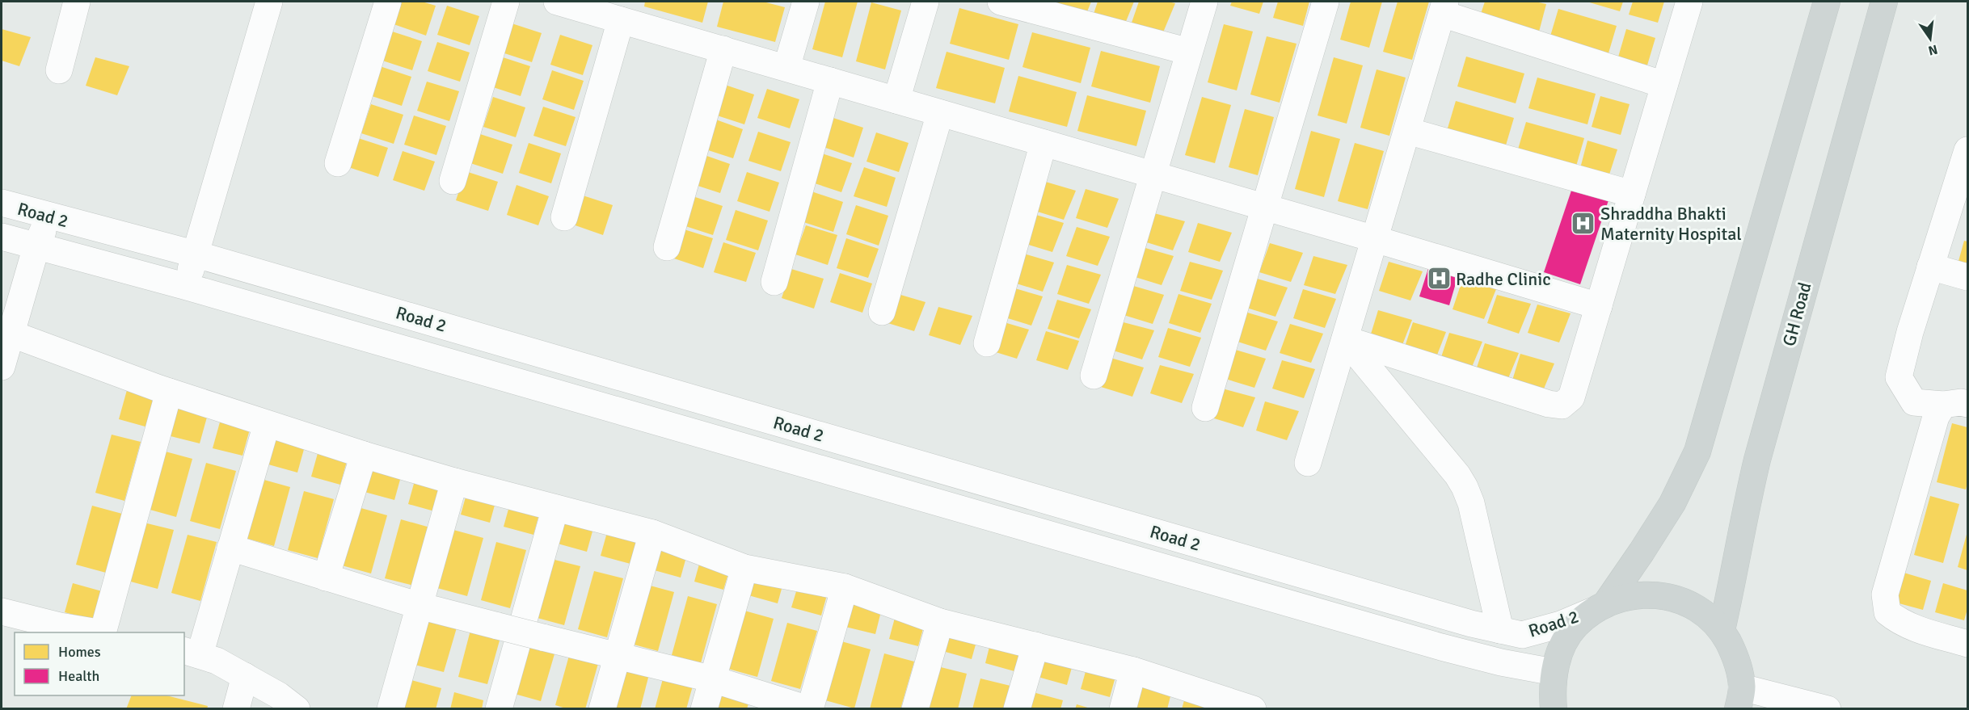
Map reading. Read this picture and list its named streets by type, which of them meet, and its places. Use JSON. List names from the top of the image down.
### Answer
{
  "streets": {
    "main road": ["GH Road"],
    "street": ["Road 2"]
  },
  "places": {
    "hospital": ["Shraddha Bhakti Maternity Hospital", "Radhe Clinic"]
  },
  "legend": ["Homes", "Health"],
  "north": "bottom"
}
